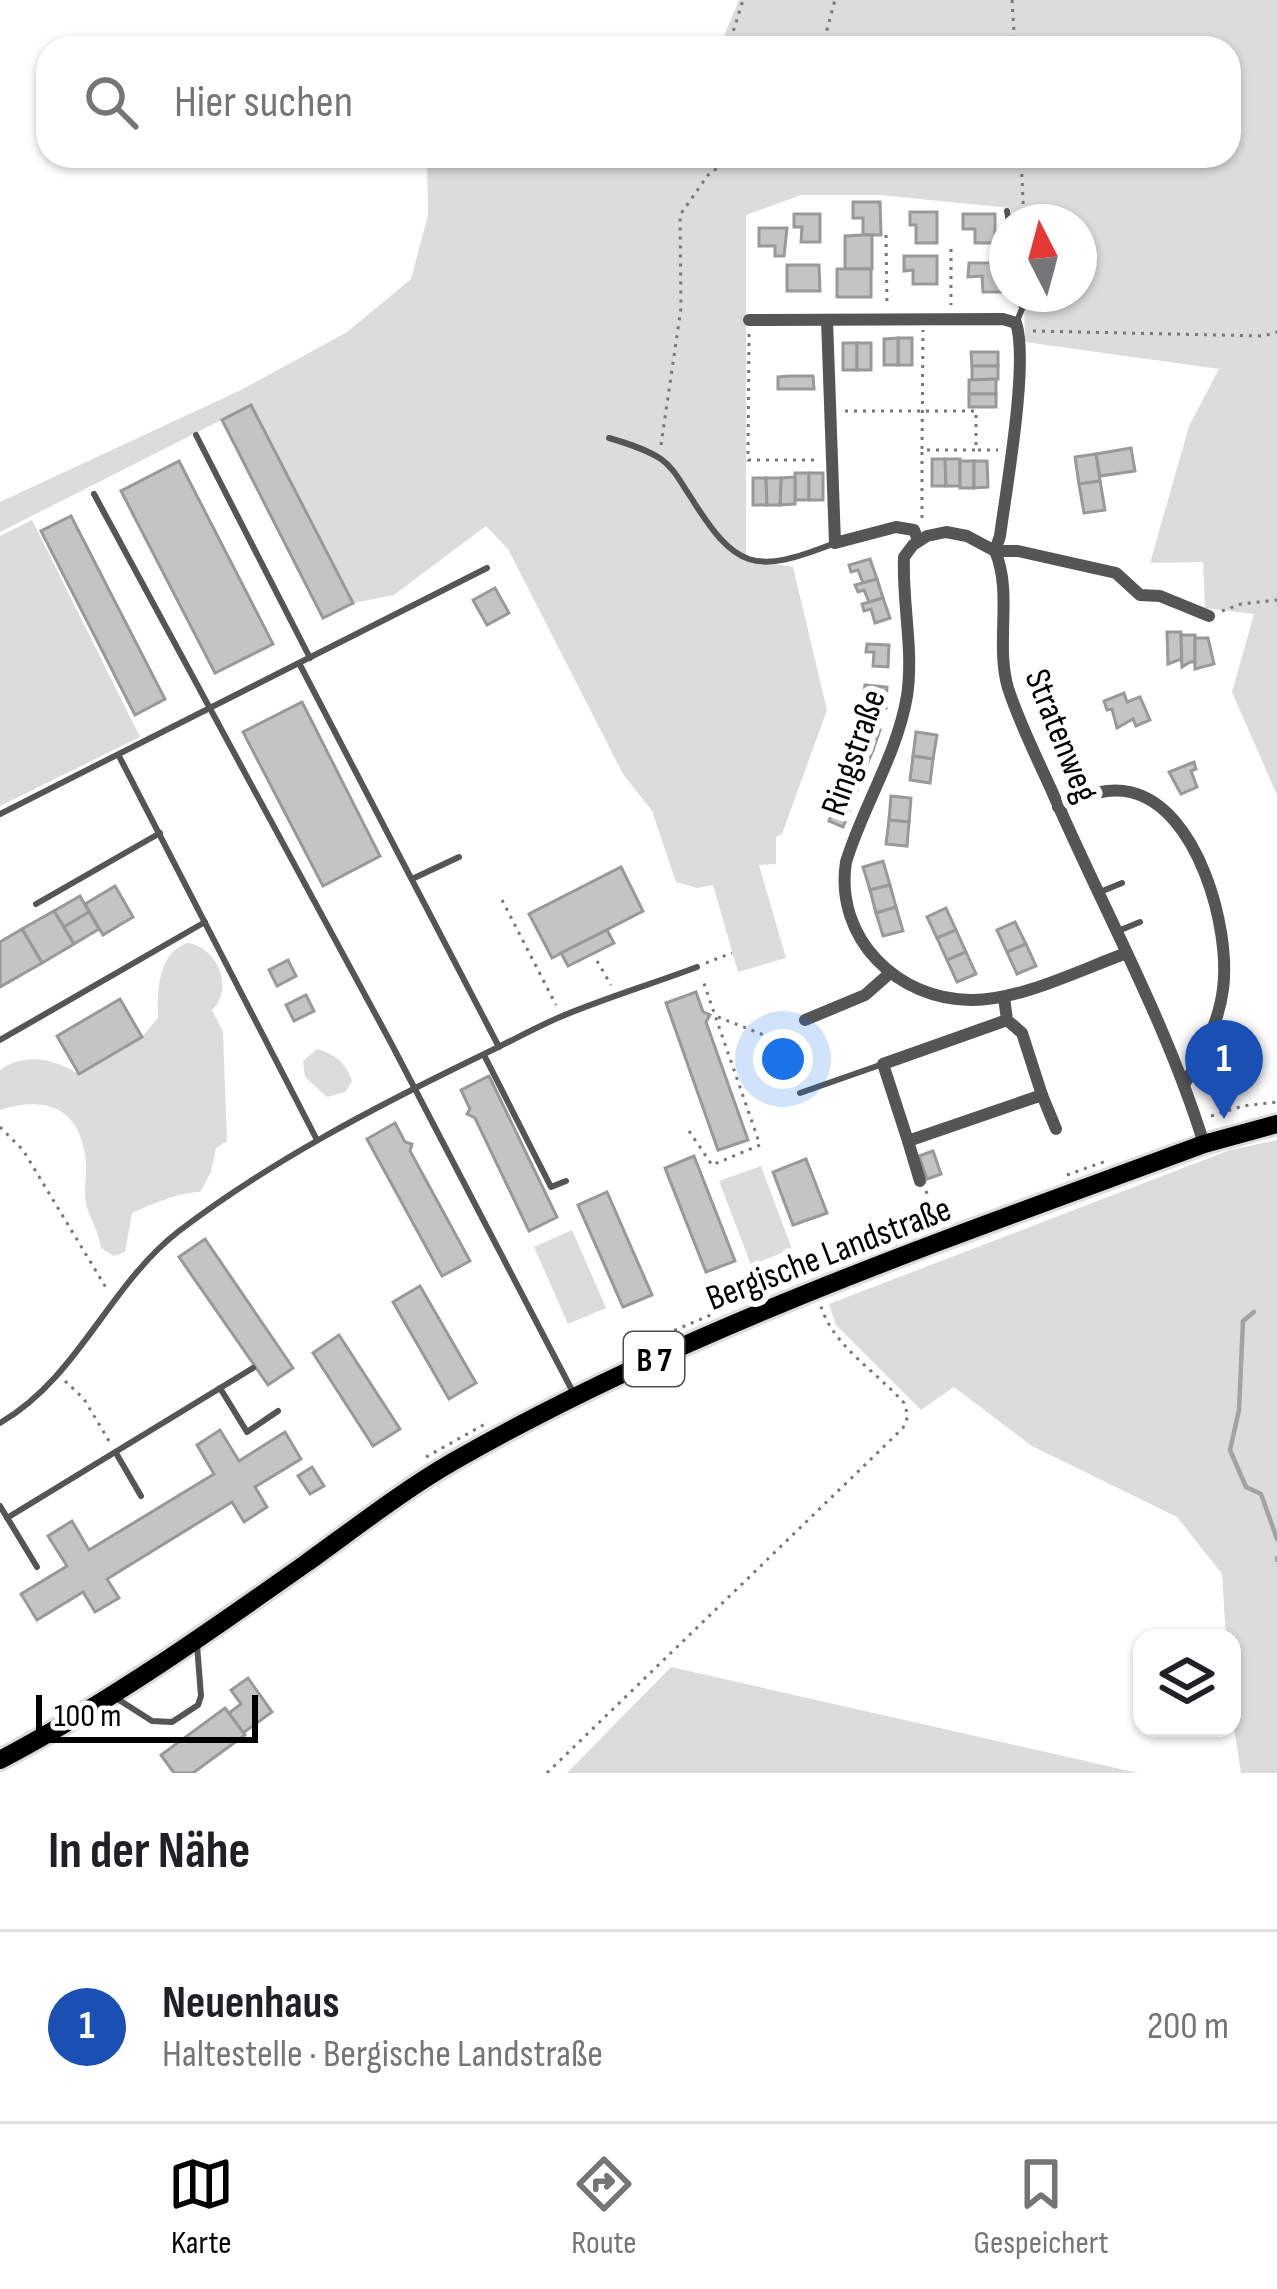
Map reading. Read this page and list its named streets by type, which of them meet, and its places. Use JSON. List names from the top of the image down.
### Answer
{
  "streets": {
    "main road": ["Bergische Landstraße", "B 7"],
    "street": ["Stratenweg", "Ringstraße"]
  },
  "crossings": [
    ["Stratenweg", "Ringstraße"],
    ["Stratenweg", "Bergische Landstraße"]
  ],
  "scale_bar": "100 m",
  "north": "top",
  "page": {
    "search": "Hier suchen",
    "pins": "1",
    "scale": "100 m",
    "heading": "In der Nähe",
    "list": [
      {
        "mark": "1",
        "name": "Neuenhaus",
        "note": "Haltestelle · Bergische Landstraße",
        "value": "200 m"
      }
    ],
    "nav": ["Karte", "Route", "Gespeichert"]
  }
}
